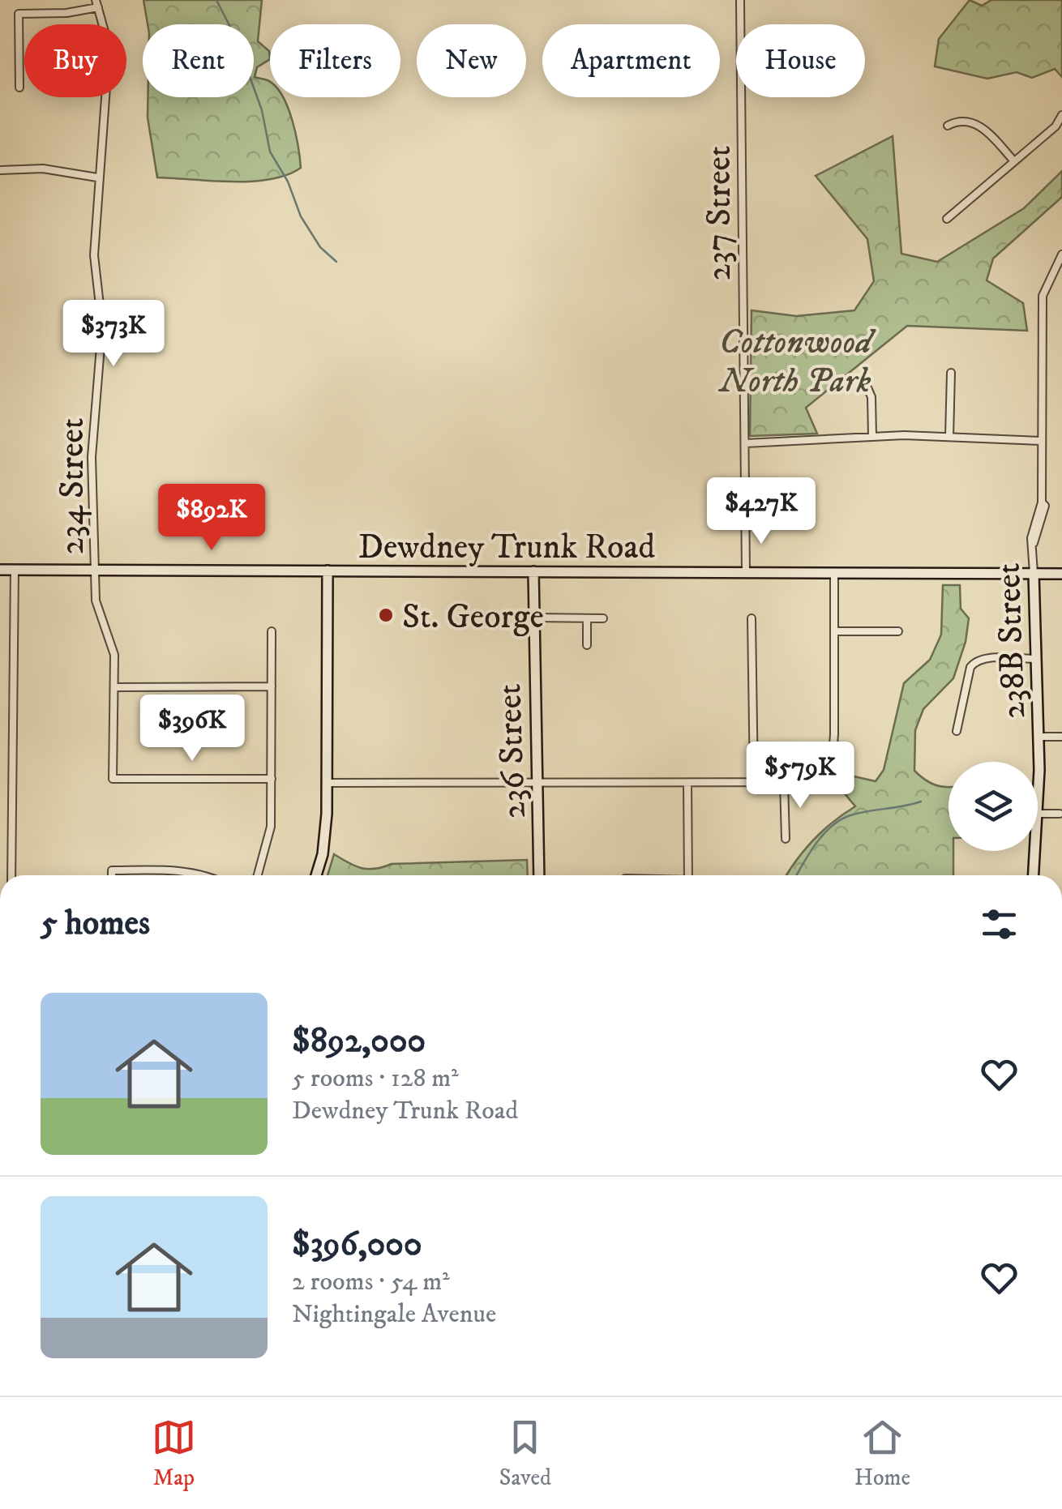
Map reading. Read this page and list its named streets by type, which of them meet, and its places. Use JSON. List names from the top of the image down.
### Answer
{
  "streets": {
    "main road": ["Dewdney Trunk Road", "238B Street", "236 Street"],
    "street": ["237 Street", "234 Street"]
  },
  "crossings": [
    ["237 Street", "Dewdney Trunk Road"],
    ["234 Street", "Dewdney Trunk Road"],
    ["Dewdney Trunk Road", "238B Street"],
    ["Dewdney Trunk Road", "236 Street"]
  ],
  "parks": ["Cottonwood North Park"],
  "places": ["St. George"],
  "page": {
    "chip": [
      "Buy",
      "Rent",
      "Filters",
      "New",
      "Apartment",
      "House"
    ],
    "price": [
      "$373K",
      "$427K",
      "$892K",
      "$396K",
      "$579K"
    ],
    "heading": "5 homes",
    "list": [
      {
        "name": "$892,000",
        "note": "5 rooms · 128 m² · Dewdney Trunk Road"
      },
      {
        "name": "$396,000",
        "note": "2 rooms · 54 m² · Nightingale Avenue"
      }
    ],
    "tabs": ["Map", "Saved", "Home"]
  }
}
